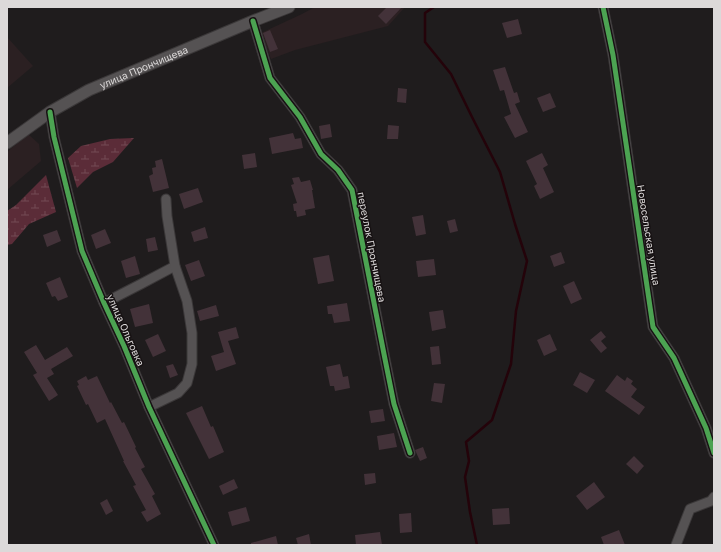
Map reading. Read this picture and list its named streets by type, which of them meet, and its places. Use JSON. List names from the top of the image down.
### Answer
{
  "streets": {
    "street": [
      "улица Прончищева",
      "Новосельская улица",
      "переулок Прончищева",
      "улица Ольговка"
    ]
  },
  "crossings": [
    ["улица Прончищева", "переулок Прончищева"],
    ["улица Прончищева", "улица Ольговка"]
  ]
}
